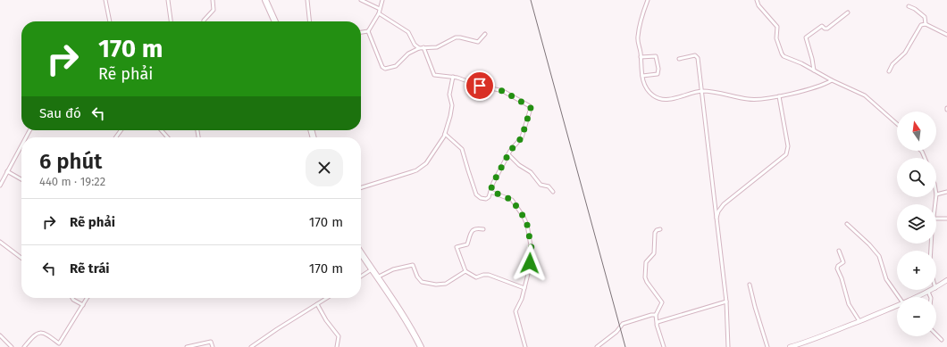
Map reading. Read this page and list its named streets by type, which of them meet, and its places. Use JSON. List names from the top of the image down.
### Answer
{
  "north": "top",
  "page": {
    "turn": ["170 m", "Rẽ phải"],
    "then": "Sau đó",
    "map_buttons": ["+", "−"],
    "heading": ["6 phút", "440 m · 19:22"],
    "list": [
      {
        "name": "Rẽ phải",
        "value": "170 m"
      },
      {
        "name": "Rẽ trái",
        "value": "170 m"
      }
    ]
  }
}
